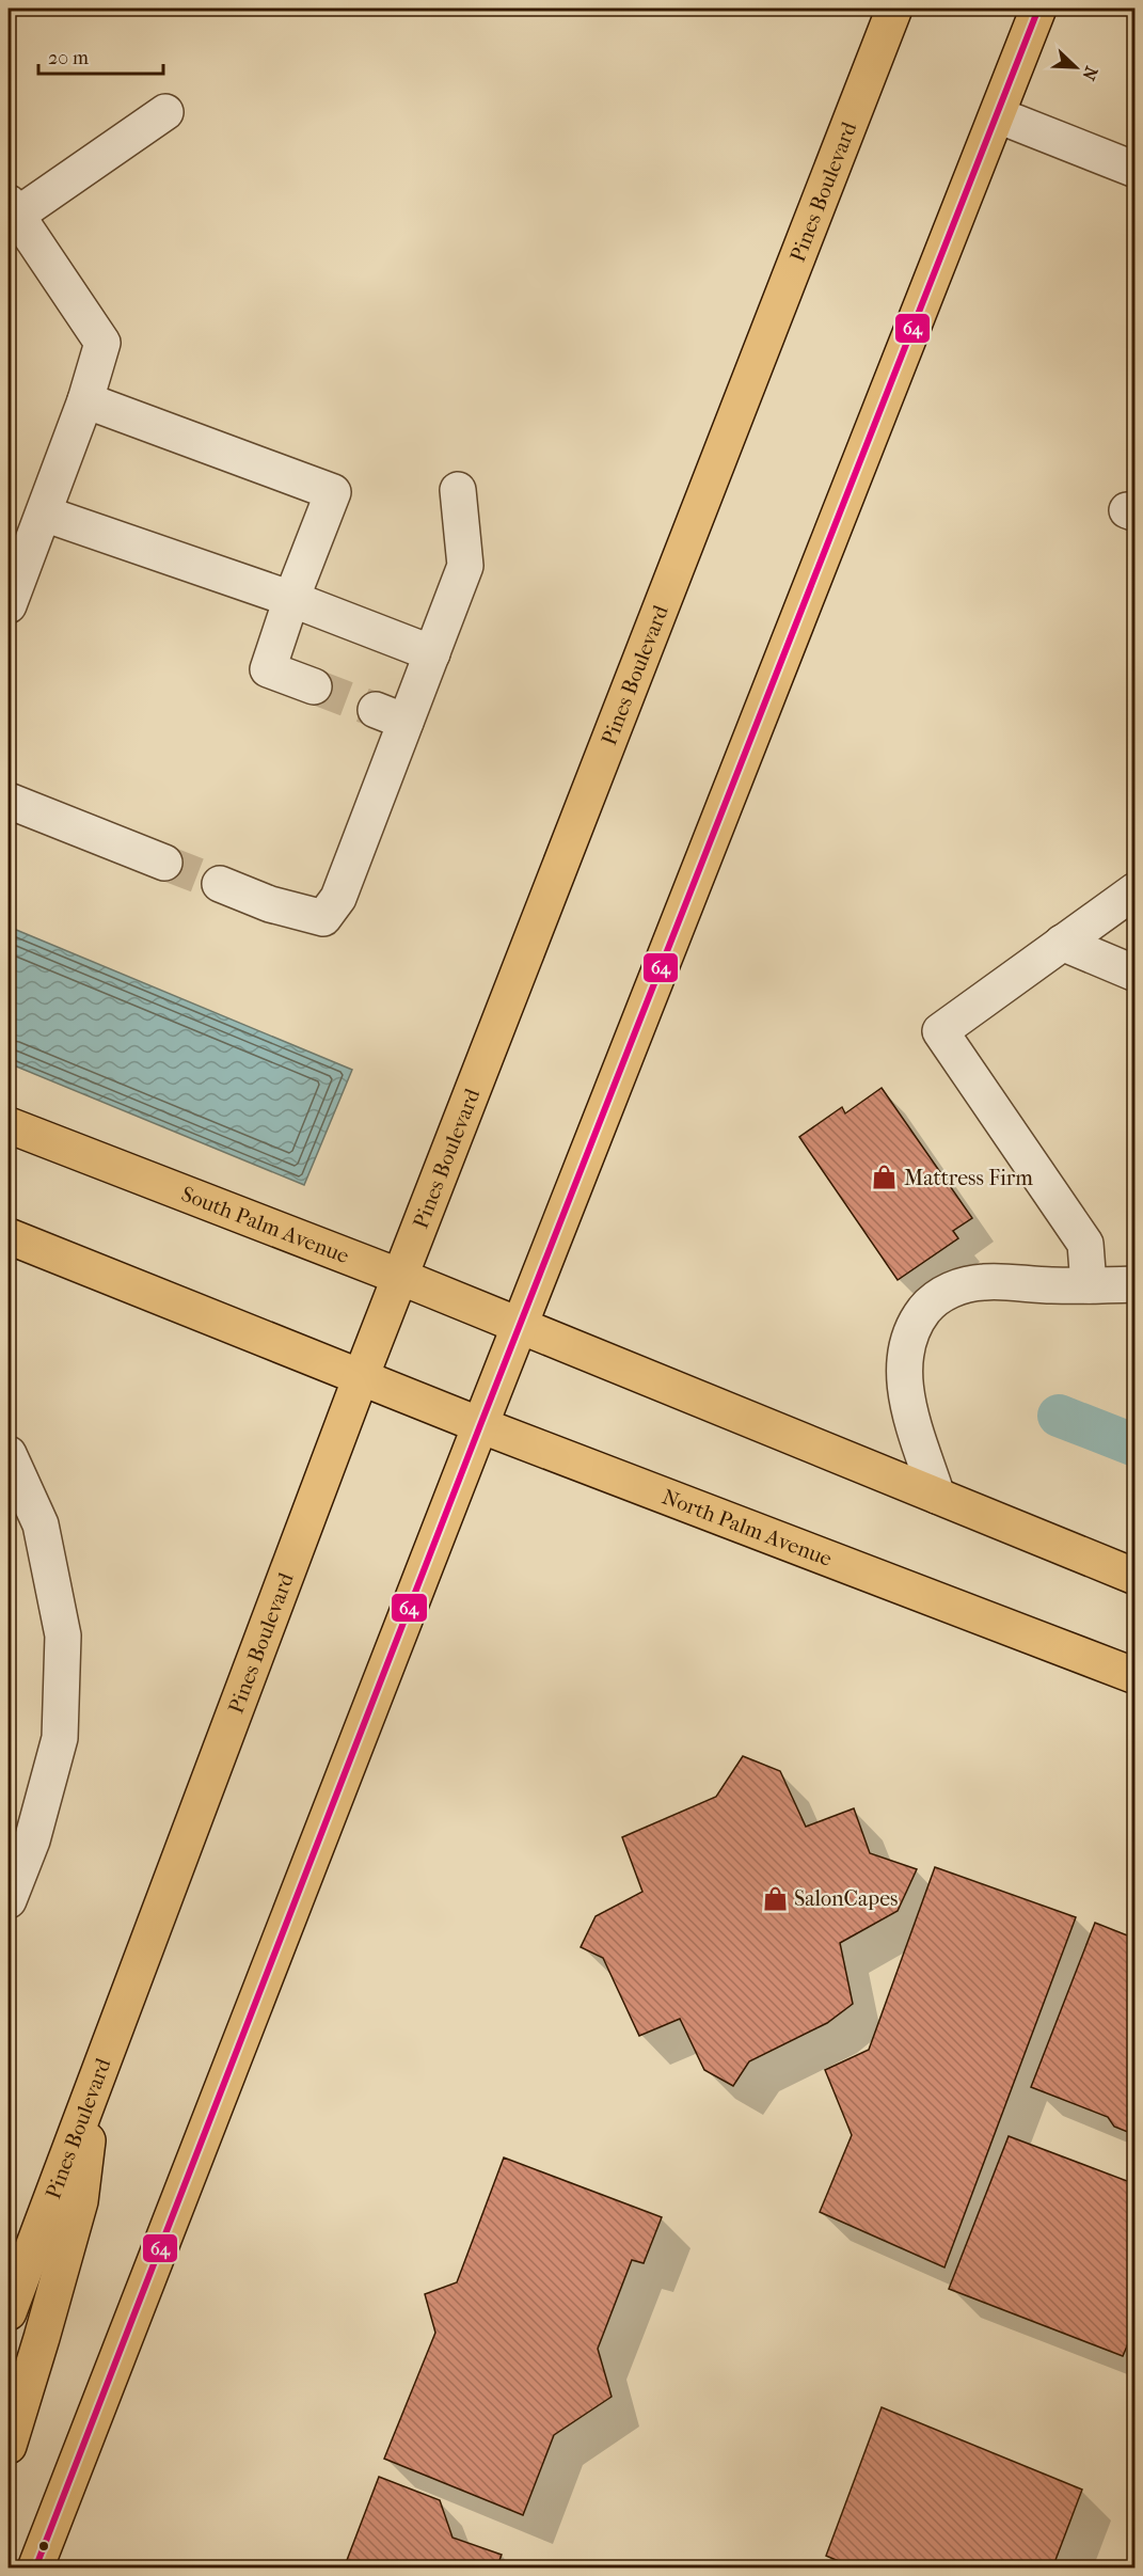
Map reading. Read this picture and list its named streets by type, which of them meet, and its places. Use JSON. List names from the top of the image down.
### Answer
{
  "streets": {
    "main road": ["Pines Boulevard", "South Palm Avenue", "North Palm Avenue"]
  },
  "crossings": [
    ["Pines Boulevard", "South Palm Avenue"],
    ["Pines Boulevard", "North Palm Avenue"]
  ],
  "places": {
    "shop": ["Mattress Firm", "SalonCapes"]
  },
  "lines": ["transit line 64"],
  "scale_bar": "20 m",
  "north": "bottom right"
}
